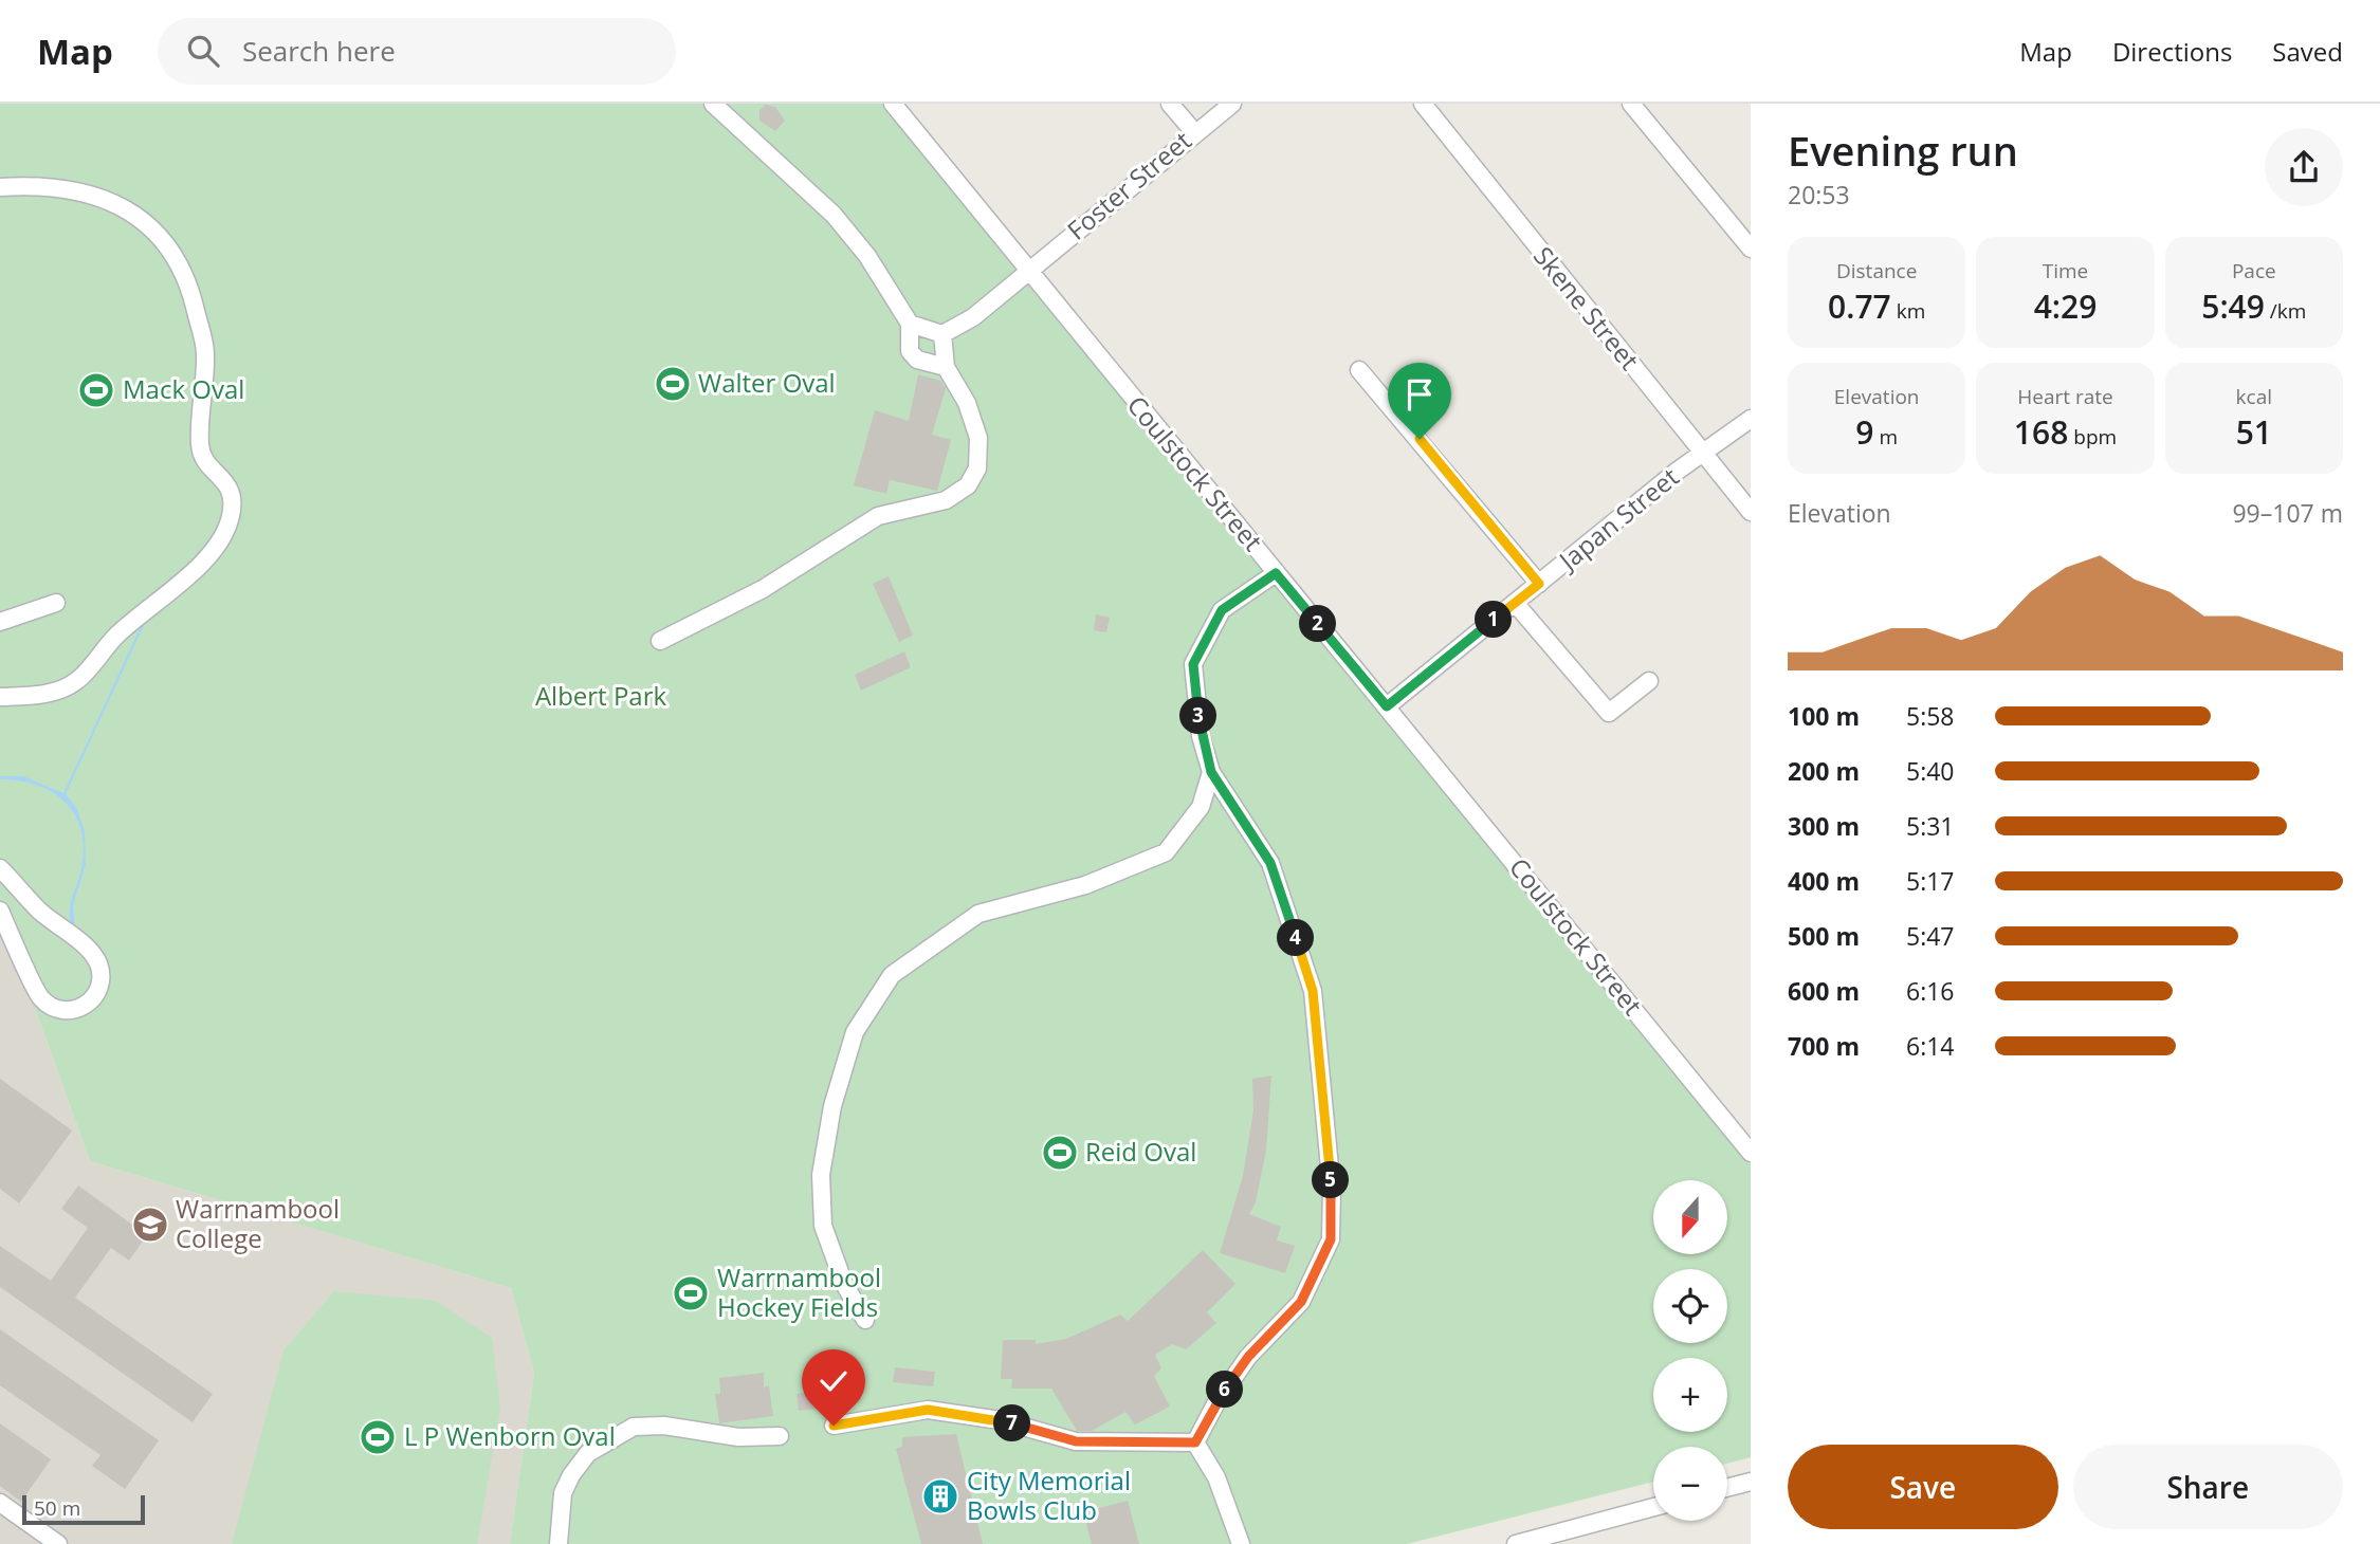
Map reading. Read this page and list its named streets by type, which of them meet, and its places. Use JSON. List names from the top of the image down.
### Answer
{
  "streets": {
    "street": [
      "Foster Street",
      "Skene Street",
      "Coulstock Street",
      "Japan Street"
    ]
  },
  "crossings": [
    ["Foster Street", "Coulstock Street"],
    ["Skene Street", "Japan Street"],
    ["Coulstock Street", "Japan Street"]
  ],
  "parks": ["Albert Park"],
  "places": {
    "sports": [
      "Walter Oval",
      "Mack Oval",
      "Reid Oval",
      "Warrnambool Hockey Fields",
      "L P Wenborn Oval"
    ],
    "school or university": ["Warrnambool College"],
    "building": ["City Memorial Bowls Club"]
  },
  "scale_bar": "50 m",
  "north": "bottom",
  "page": {
    "header": "Map",
    "search": "Search here",
    "nav": ["Map", "Directions", "Saved"],
    "heading": ["Evening run", "20:53"],
    "stats": [
      ["Distance", "0.77 km"],
      ["Time", "4:29"],
      ["Pace", "5:49 /km"],
      ["Elevation", "9 m"],
      ["Heart rate", "168 bpm"],
      ["kcal", "51"]
    ],
    "chart": ["Elevation", "99–107 m"],
    "pins": [
      "1",
      "2",
      "3",
      "4",
      "5",
      "6",
      "7"
    ],
    "list": [
      {
        "name": "100 m",
        "note": "5:58"
      },
      {
        "name": "200 m",
        "note": "5:40"
      },
      {
        "name": "300 m",
        "note": "5:31"
      },
      {
        "name": "400 m",
        "note": "5:17"
      },
      {
        "name": "500 m",
        "note": "5:47"
      },
      {
        "name": "600 m",
        "note": "6:16"
      },
      {
        "name": "700 m",
        "note": "6:14"
      }
    ],
    "map_buttons": ["+", "−"],
    "buttons": ["Save", "Share"],
    "scale": "50 m"
  }
}
